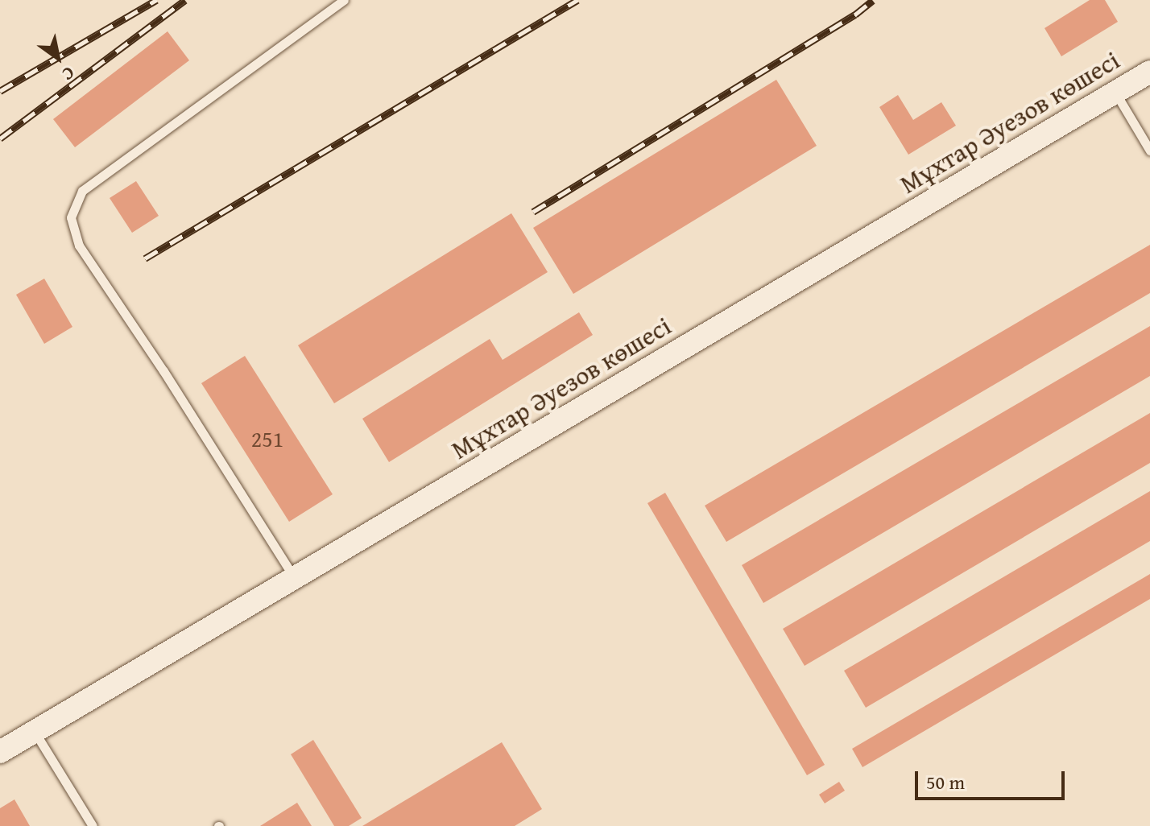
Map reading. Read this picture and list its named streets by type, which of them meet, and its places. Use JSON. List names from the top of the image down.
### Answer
{
  "streets": {
    "street": ["Мұхтар Әуезов көшесі"]
  },
  "house_numbers": ["251"],
  "scale_bar": "50 m",
  "north": "bottom right"
}
